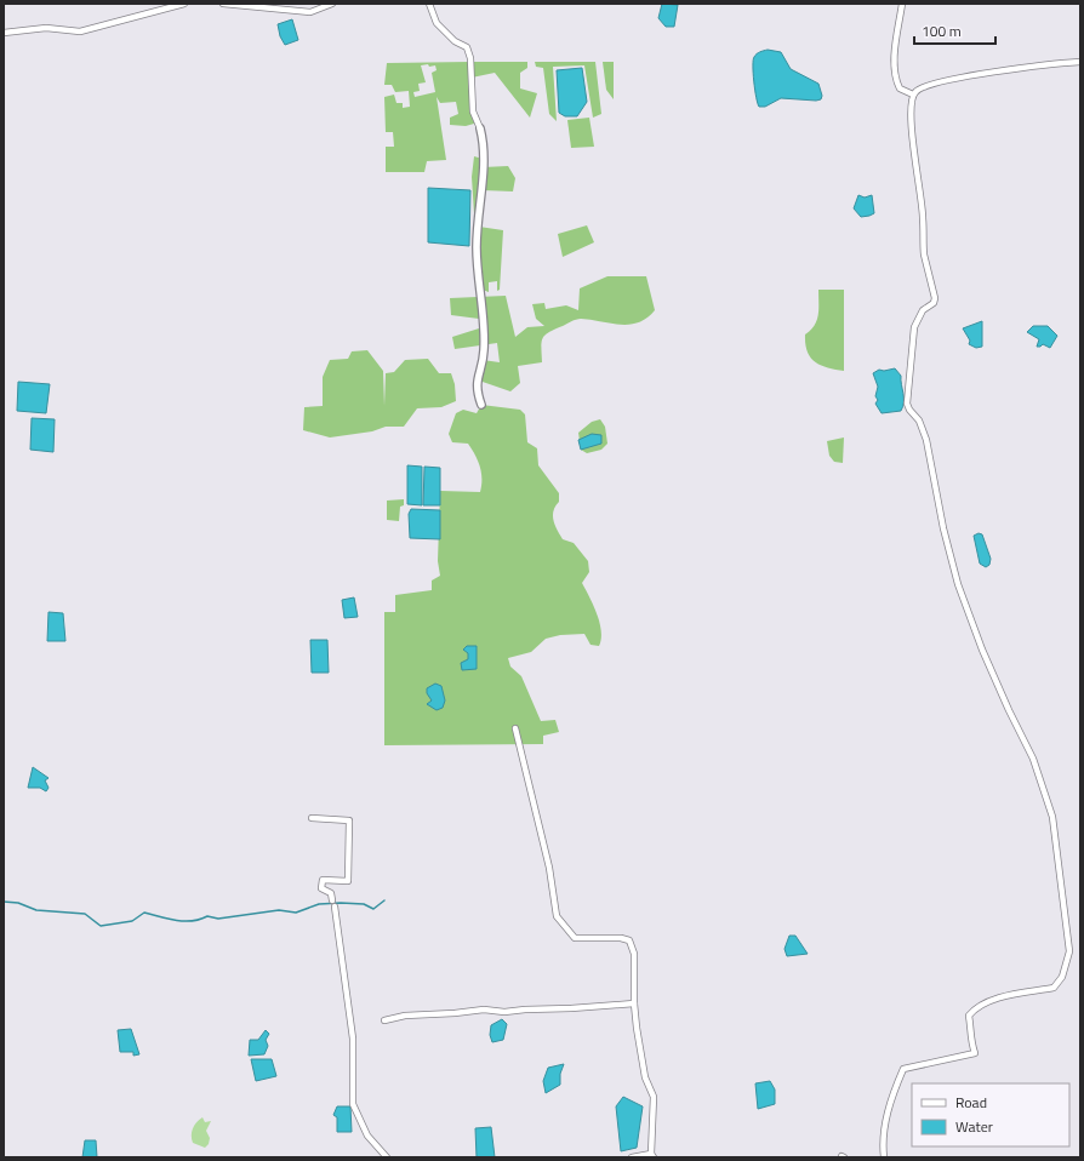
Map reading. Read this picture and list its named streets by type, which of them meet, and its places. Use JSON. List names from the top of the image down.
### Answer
{
  "legend": ["Road", "Water"],
  "scale_bar": "100 m"
}
